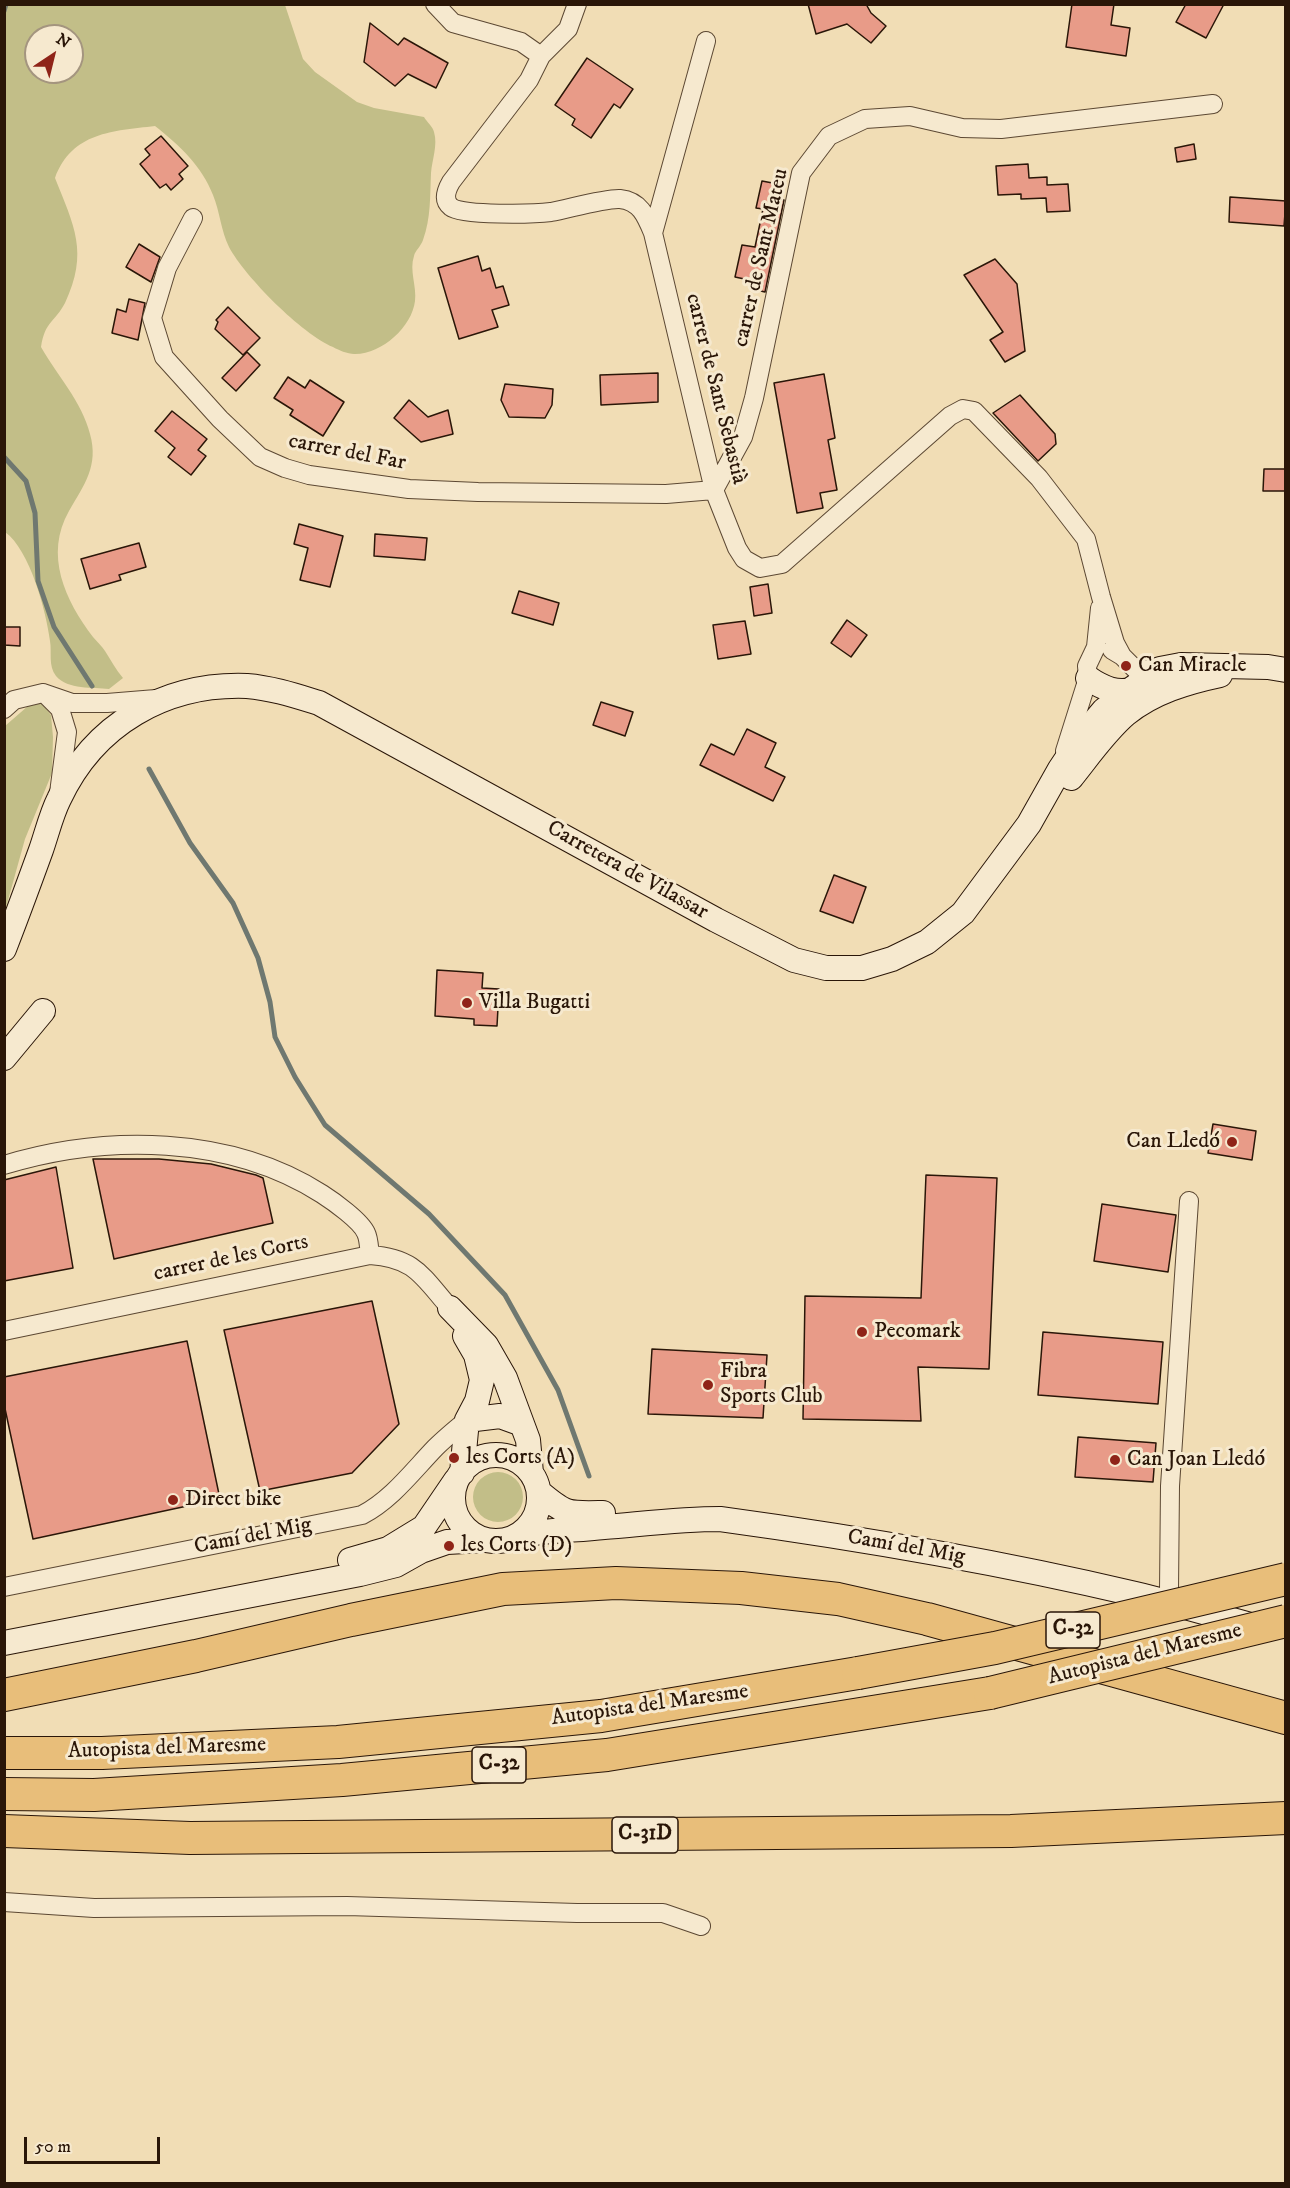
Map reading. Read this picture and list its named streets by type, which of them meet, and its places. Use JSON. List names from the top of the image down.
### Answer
{
  "streets": {
    "highway": ["C-32", "Autopista del Maresme", "C-31D"],
    "street": [
      "carrer de Sant Mateu",
      "carrer de Sant Sebastià",
      "carrer del Far",
      "Carretera de Vilassar",
      "carrer de les Corts",
      "Camí del Mig"
    ]
  },
  "crossings": [
    ["carrer de Sant Mateu", "carrer de Sant Sebastià"],
    ["carrer de Sant Mateu", "carrer del Far"],
    ["carrer de Sant Sebastià", "carrer del Far"],
    ["Camí del Mig", "Autopista del Maresme"]
  ],
  "places": [
    "Can Miracle",
    "Villa Bugatti",
    "Can Lledó",
    "Pecomark",
    "Fibra Sports Club",
    "les Corts (A)",
    "Can Joan Lledó",
    "Direct bike",
    "les Corts (D)"
  ],
  "scale_bar": "50 m",
  "north": "top right"
}
